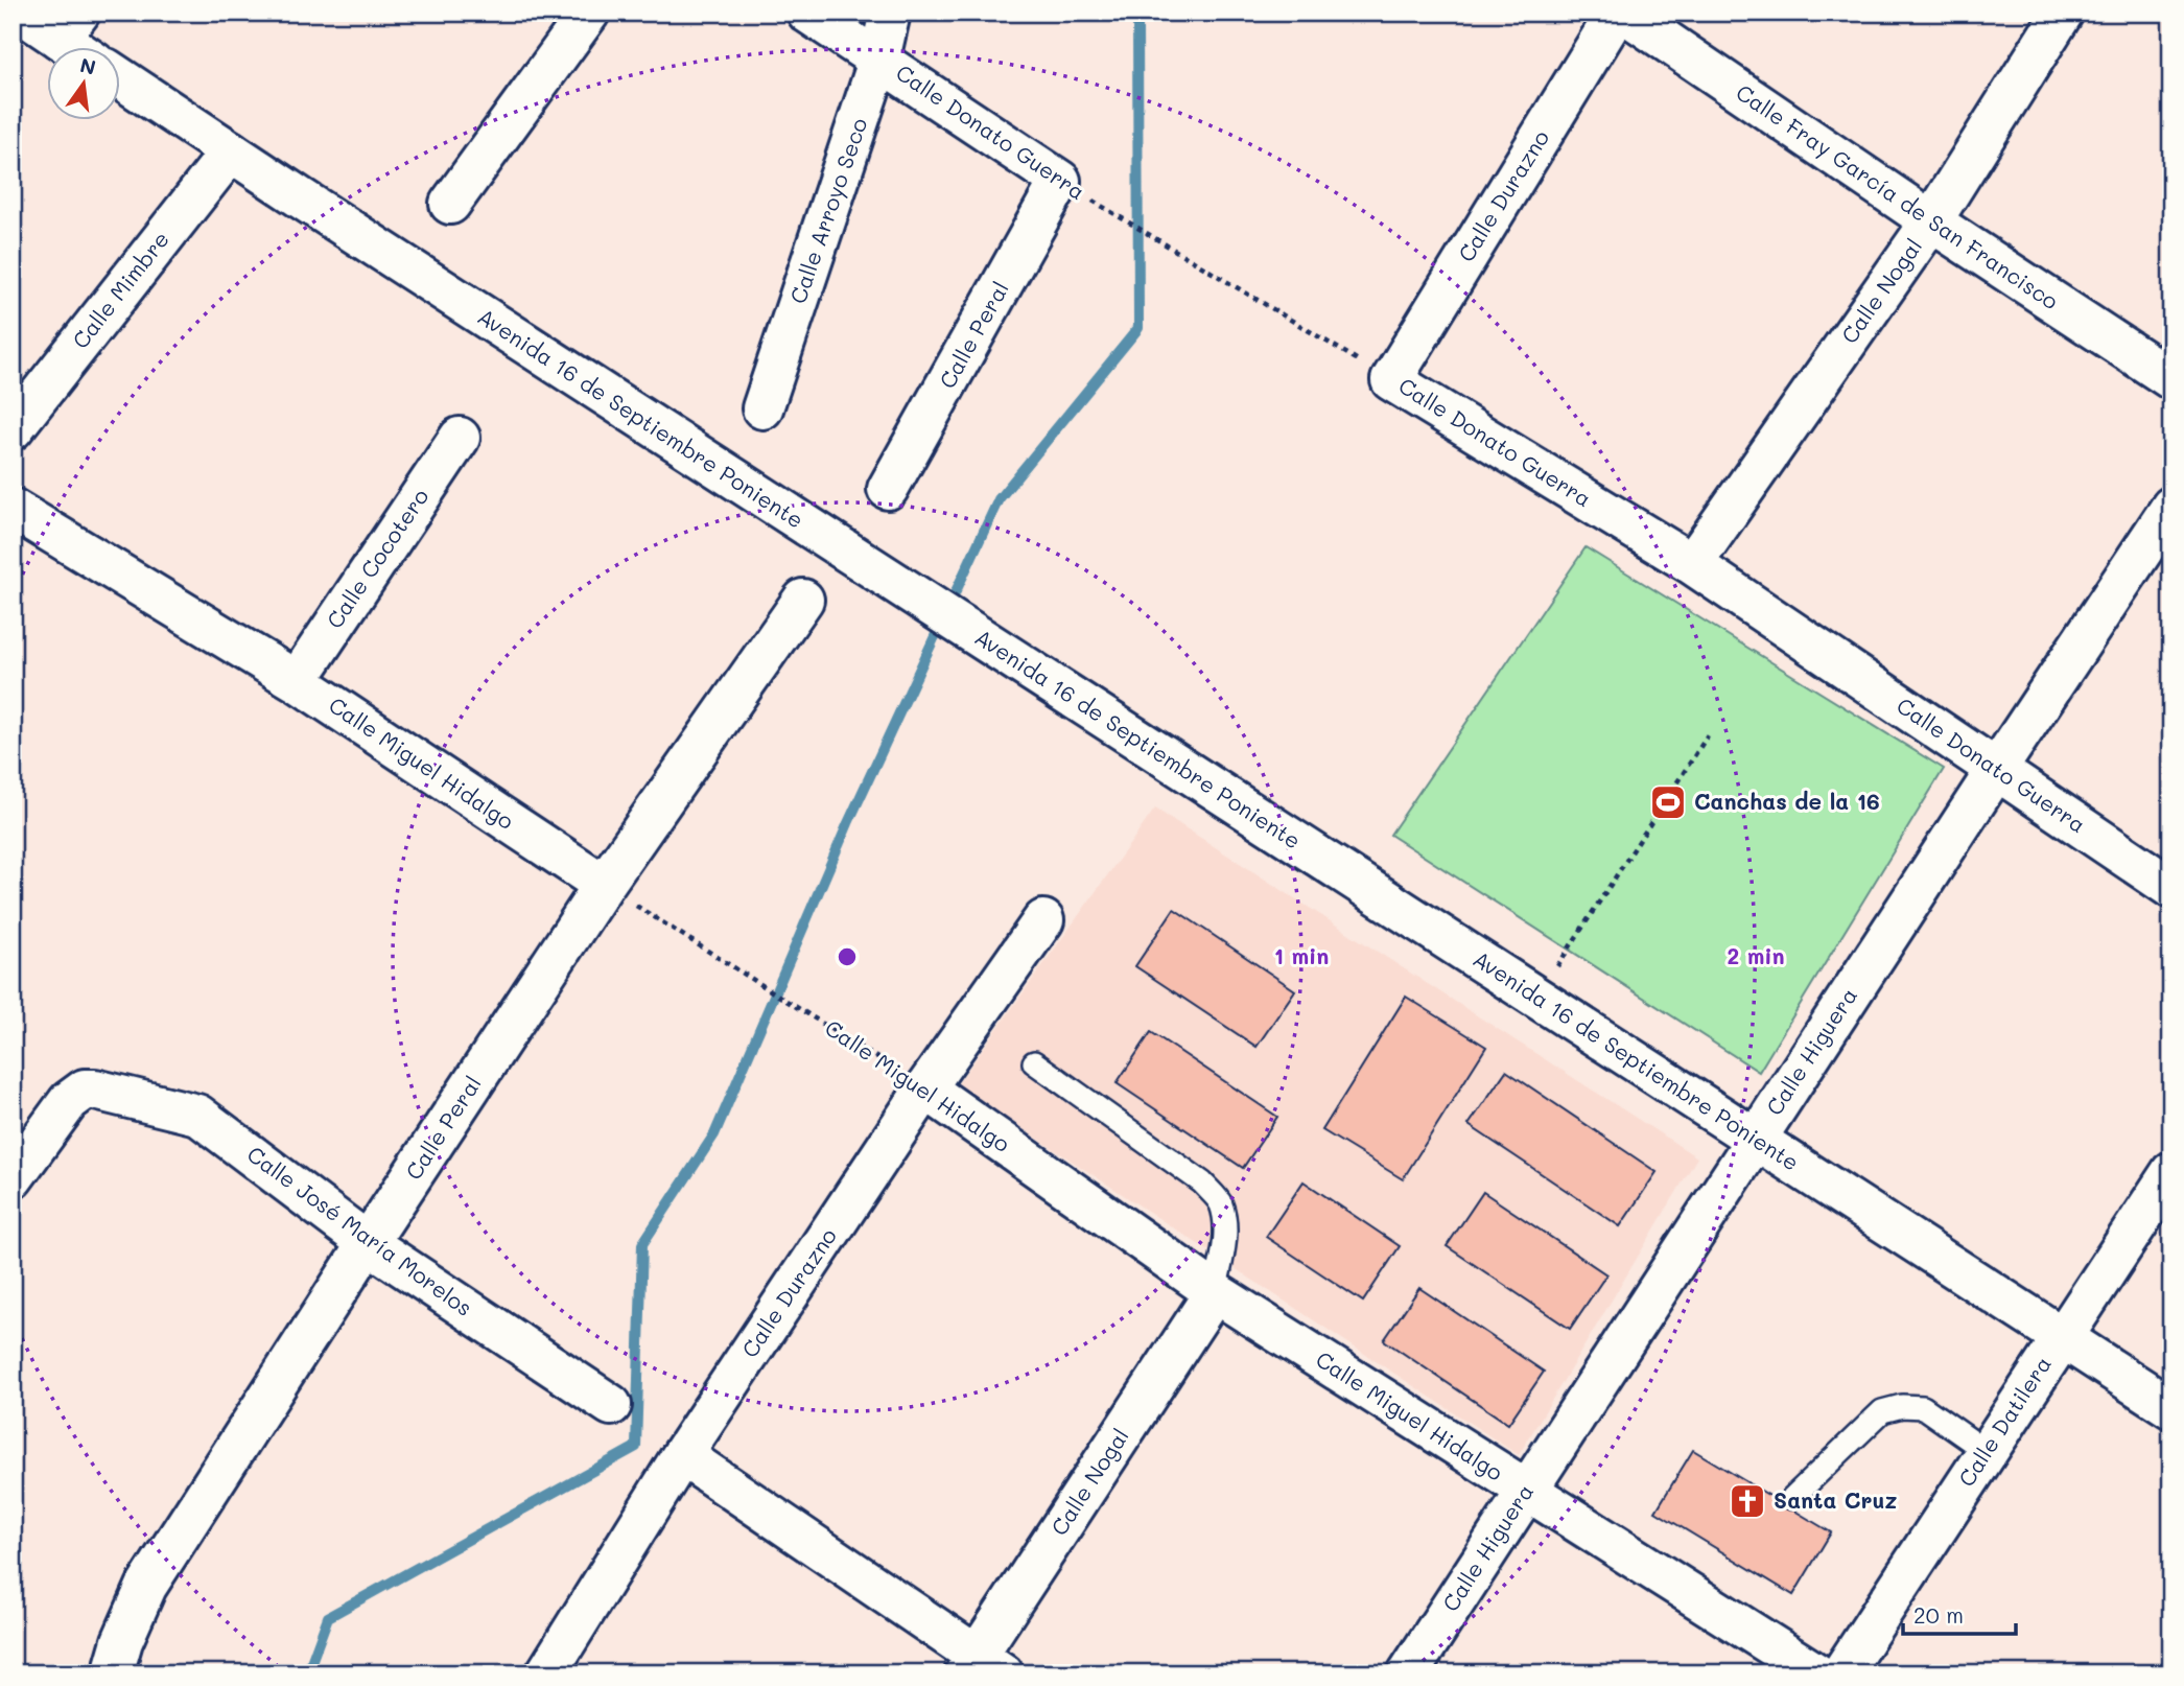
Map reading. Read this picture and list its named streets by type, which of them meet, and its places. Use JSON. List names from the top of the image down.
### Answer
{
  "streets": {
    "street": [
      "Calle Donato Guerra",
      "Calle Durazno",
      "Calle Fray García de San Francisco",
      "Calle Arroyo Seco",
      "Calle Mimbre",
      "Calle Nogal",
      "Calle Peral",
      "Avenida 16 de Septiembre Poniente",
      "Calle Cocotero",
      "Calle Miguel Hidalgo",
      "Calle Higuera",
      "Calle José María Morelos",
      "Calle Datilera"
    ]
  },
  "crossings": [
    ["Calle Donato Guerra", "Calle Durazno"],
    ["Calle Donato Guerra", "Calle Arroyo Seco"],
    ["Calle Donato Guerra", "Calle Nogal"],
    ["Calle Donato Guerra", "Calle Peral"],
    ["Calle Donato Guerra", "Calle Higuera"],
    ["Calle Durazno", "Calle Miguel Hidalgo"],
    ["Calle Fray García de San Francisco", "Calle Nogal"],
    ["Calle Mimbre", "Avenida 16 de Septiembre Poniente"],
    ["Calle Nogal", "Calle Miguel Hidalgo"],
    ["Calle Peral", "Calle Miguel Hidalgo"],
    ["Calle Peral", "Calle José María Morelos"],
    ["Avenida 16 de Septiembre Poniente", "Calle Higuera"],
    ["Avenida 16 de Septiembre Poniente", "Calle Datilera"],
    ["Calle Cocotero", "Calle Miguel Hidalgo"],
    ["Calle Miguel Hidalgo", "Calle Higuera"]
  ],
  "places": {
    "sports": ["Canchas de la 16"],
    "church": ["Santa Cruz"]
  },
  "scale_bar": "20 m",
  "north": "top",
  "rings": ["1 min", "2 min"]
}
